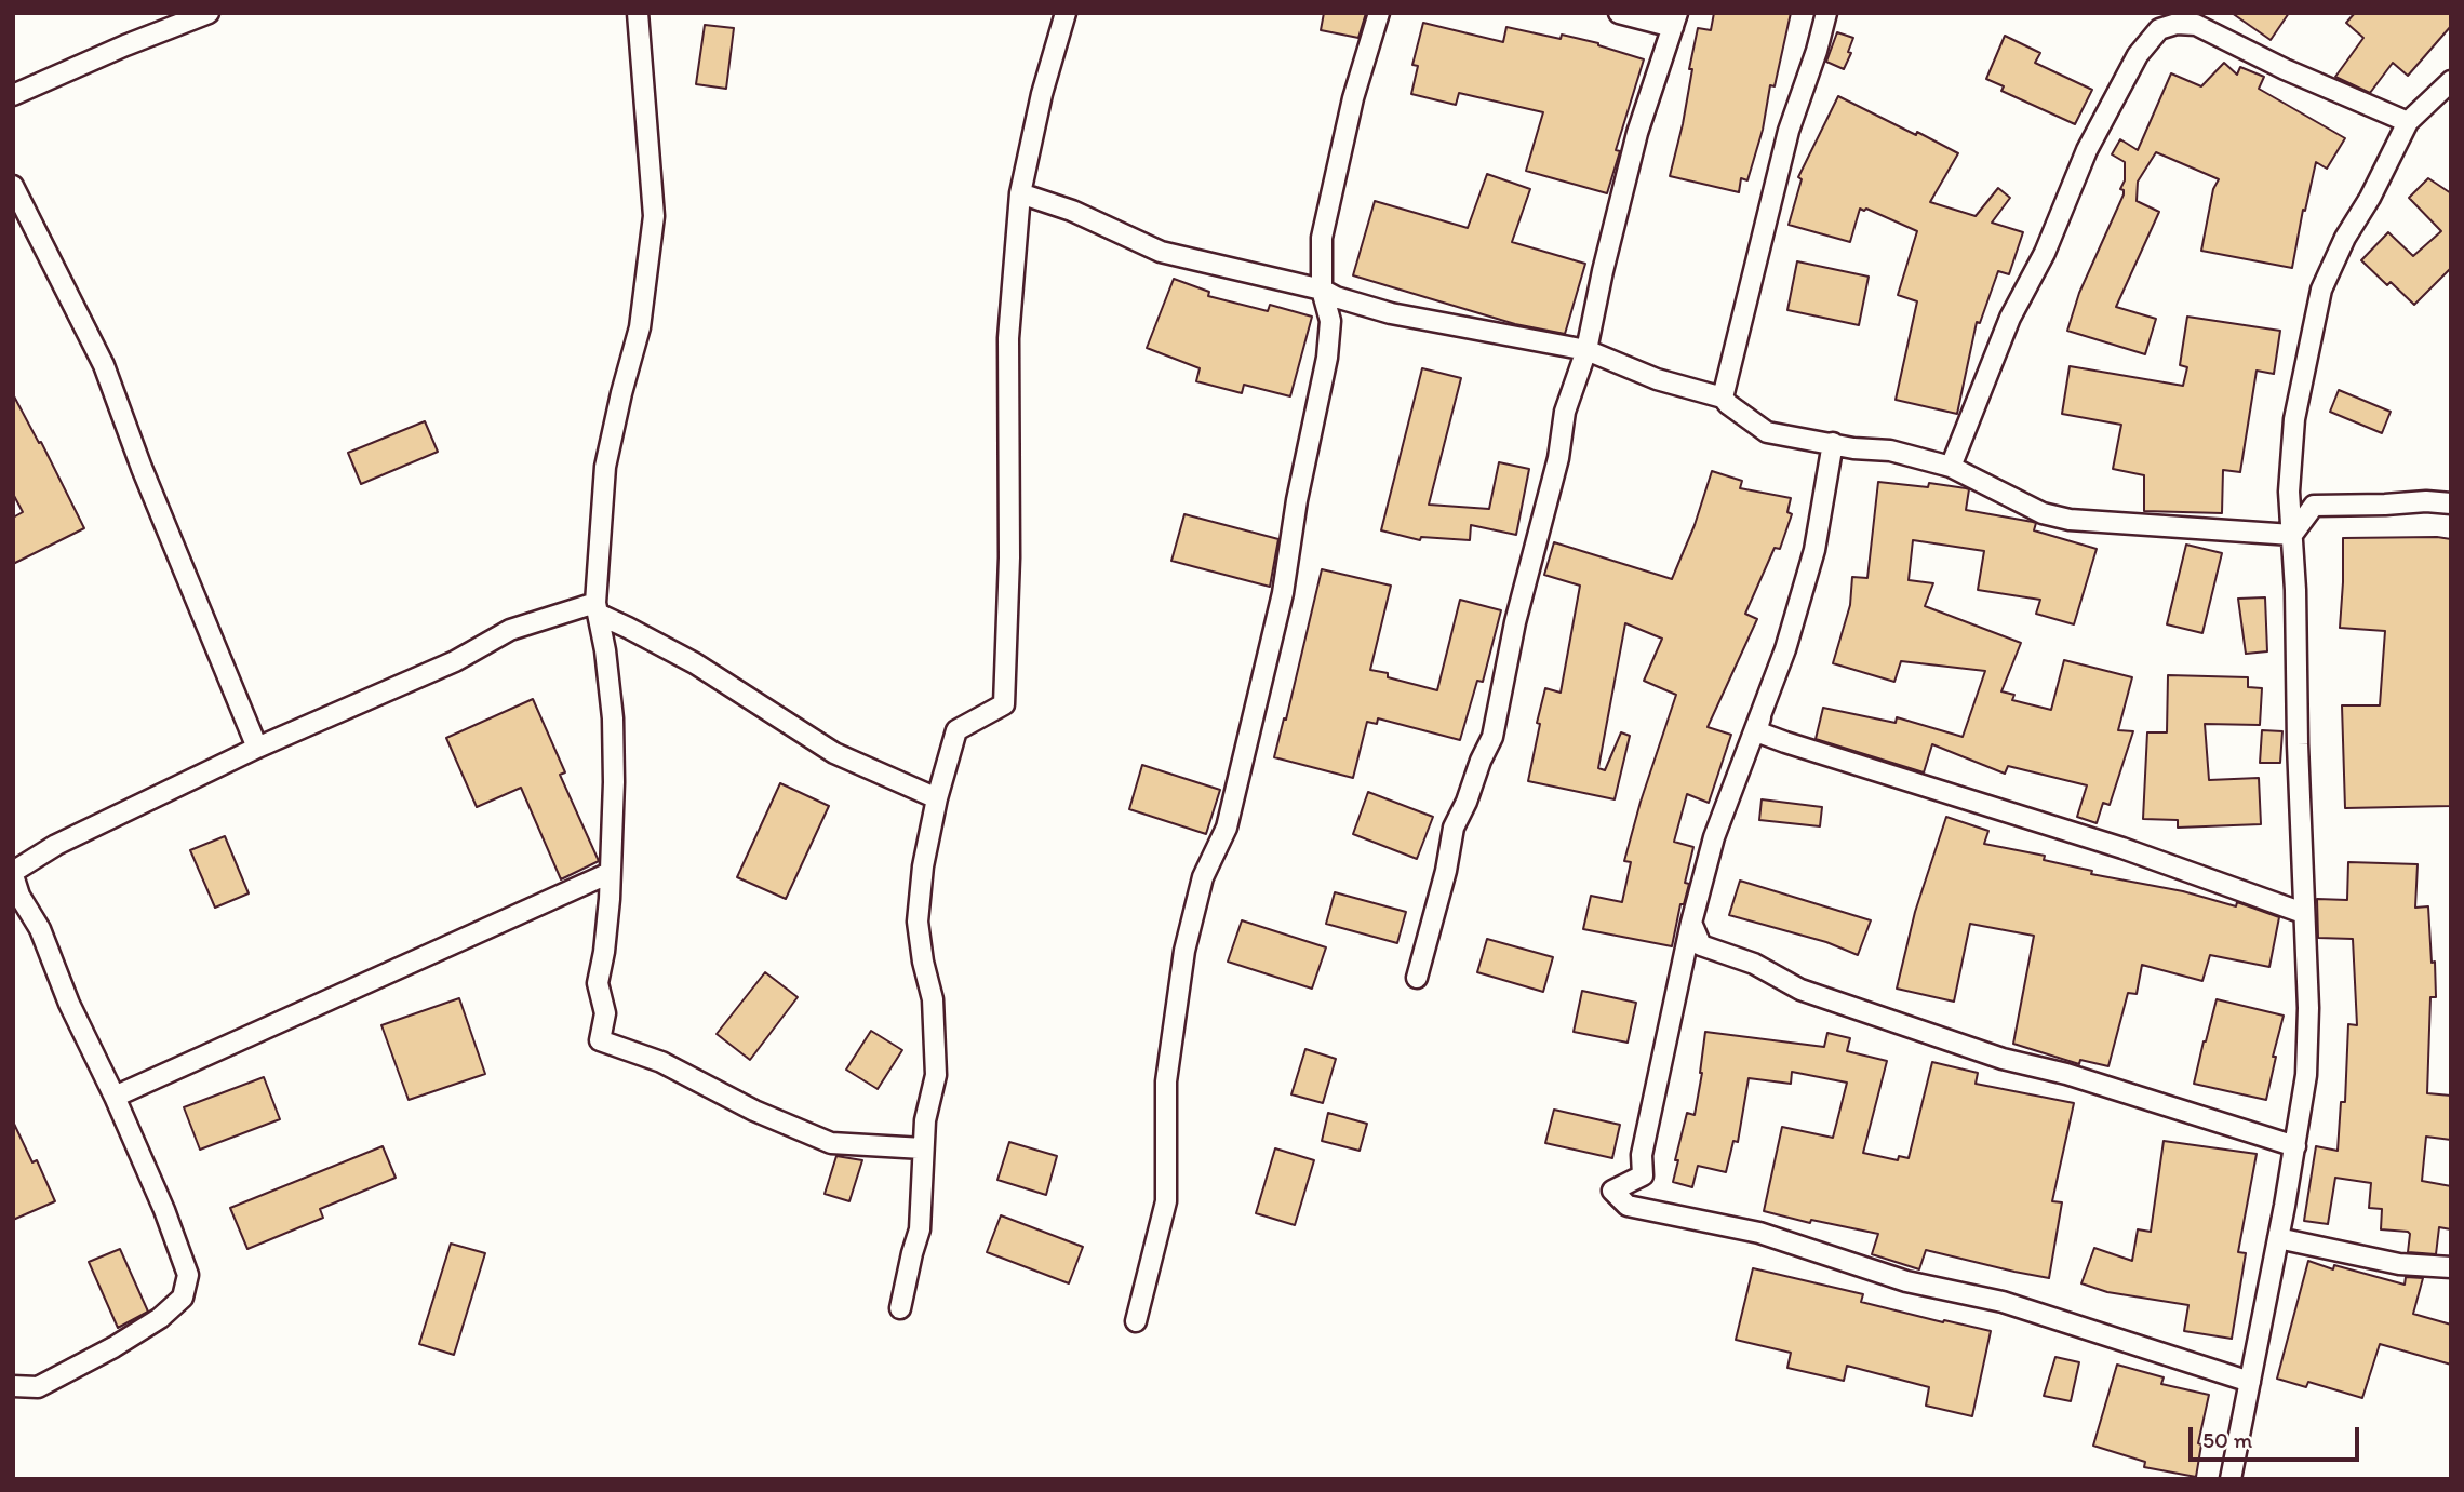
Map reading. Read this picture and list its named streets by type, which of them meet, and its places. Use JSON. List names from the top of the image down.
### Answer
{
  "scale_bar": "50 m"
}
